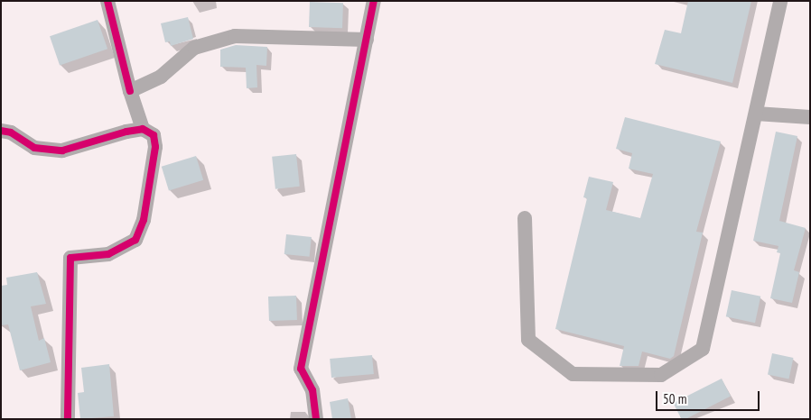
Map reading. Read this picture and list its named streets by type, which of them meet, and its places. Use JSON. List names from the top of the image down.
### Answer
{
  "scale_bar": "50 m"
}
